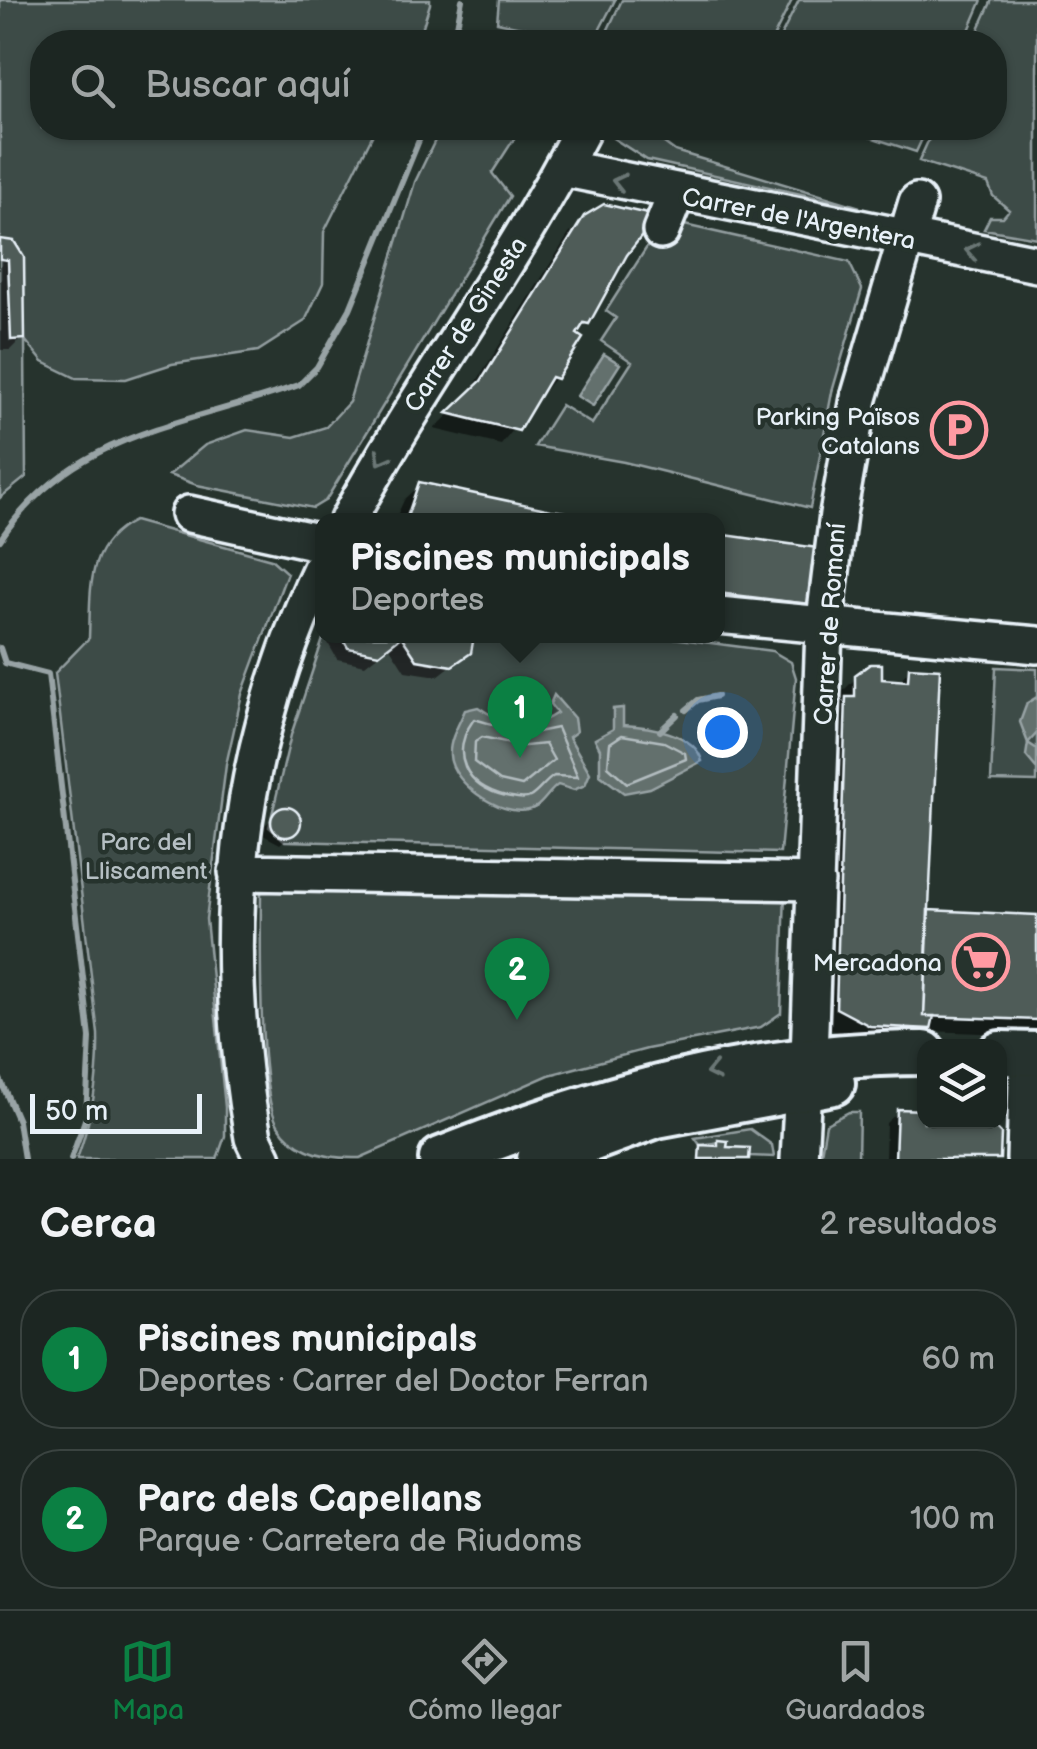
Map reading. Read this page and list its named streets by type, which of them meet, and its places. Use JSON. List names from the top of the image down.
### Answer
{
  "streets": {
    "street": ["Carrer de l'Argentera", "Carrer de Ginesta", "Carrer de Romaní"]
  },
  "crossings": [
    ["Carrer de l'Argentera", "Carrer de Ginesta"],
    ["Carrer de l'Argentera", "Carrer de Romaní"]
  ],
  "one_way": ["Carrer de l'Argentera", "Carrer de Ginesta"],
  "parks": ["Parc del Lliscament"],
  "places": {
    "parking": ["Parking Països Catalans"],
    "supermarket": ["Mercadona"]
  },
  "scale_bar": "50 m",
  "page": {
    "search": "Buscar aquí",
    "popup": ["Piscines municipals", "Deportes"],
    "pins": ["1", "2"],
    "scale": "50 m",
    "heading": ["Cerca", "2 resultados"],
    "list": [
      {
        "mark": "1",
        "name": "Piscines municipals",
        "note": "Deportes · Carrer del Doctor Ferran",
        "value": "60 m"
      },
      {
        "mark": "2",
        "name": "Parc dels Capellans",
        "note": "Parque · Carretera de Riudoms",
        "value": "100 m"
      }
    ],
    "nav": ["Mapa", "Cómo llegar", "Guardados"]
  }
}
